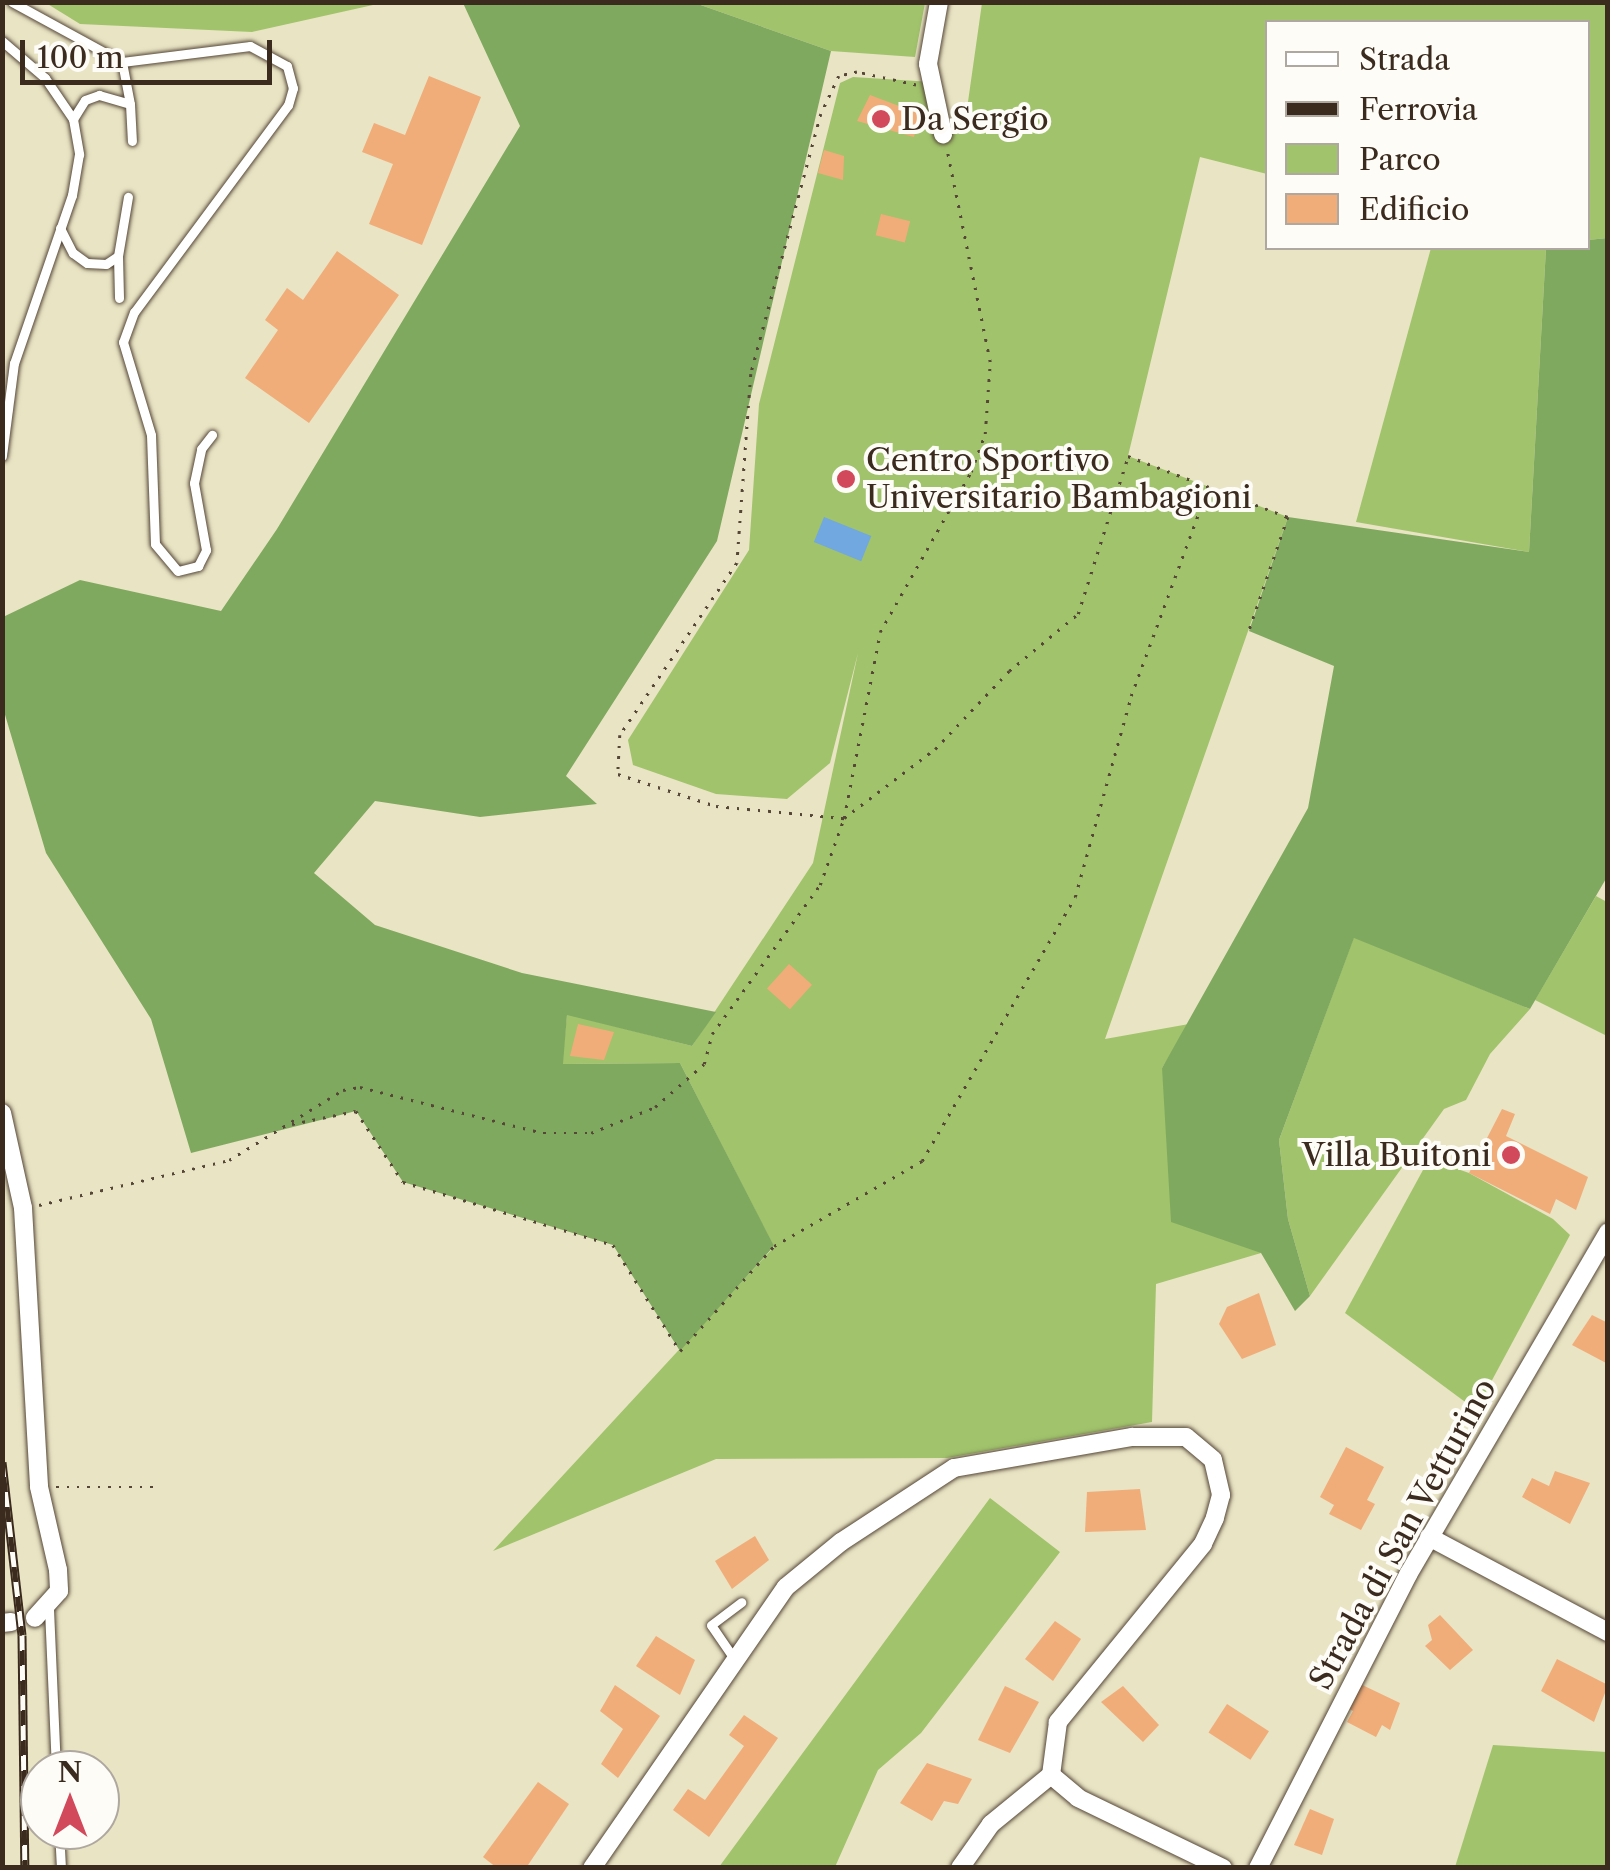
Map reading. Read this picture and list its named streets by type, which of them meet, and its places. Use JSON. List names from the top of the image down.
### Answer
{
  "streets": {
    "street": ["Strada di San Vetturino"]
  },
  "places": ["Da Sergio", "Centro Sportivo Universitario Bambagioni", "Villa Buitoni"],
  "legend": [
    "Strada",
    "Ferrovia",
    "Parco",
    "Edificio"
  ],
  "scale_bar": "100 m",
  "north": "top"
}
